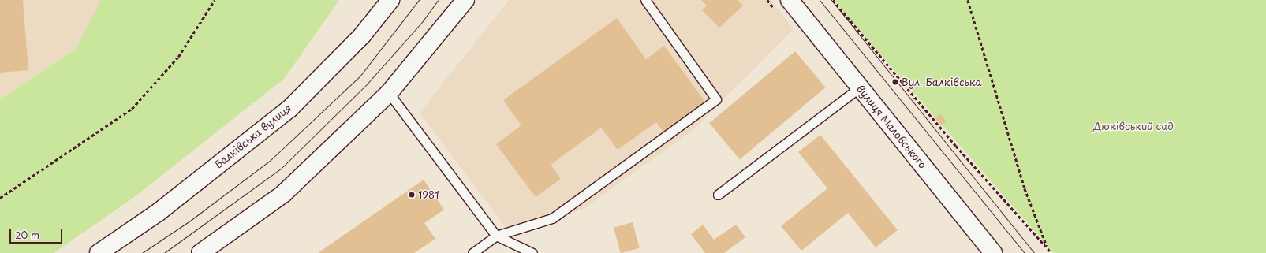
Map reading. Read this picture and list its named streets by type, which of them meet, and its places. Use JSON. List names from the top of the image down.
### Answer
{
  "streets": {
    "main road": ["вулиця Маловського", "Балківська вулиця"]
  },
  "parks": ["Дюківський сад"],
  "places": ["Вул. Балківська", "1981"],
  "scale_bar": "20 m"
}
